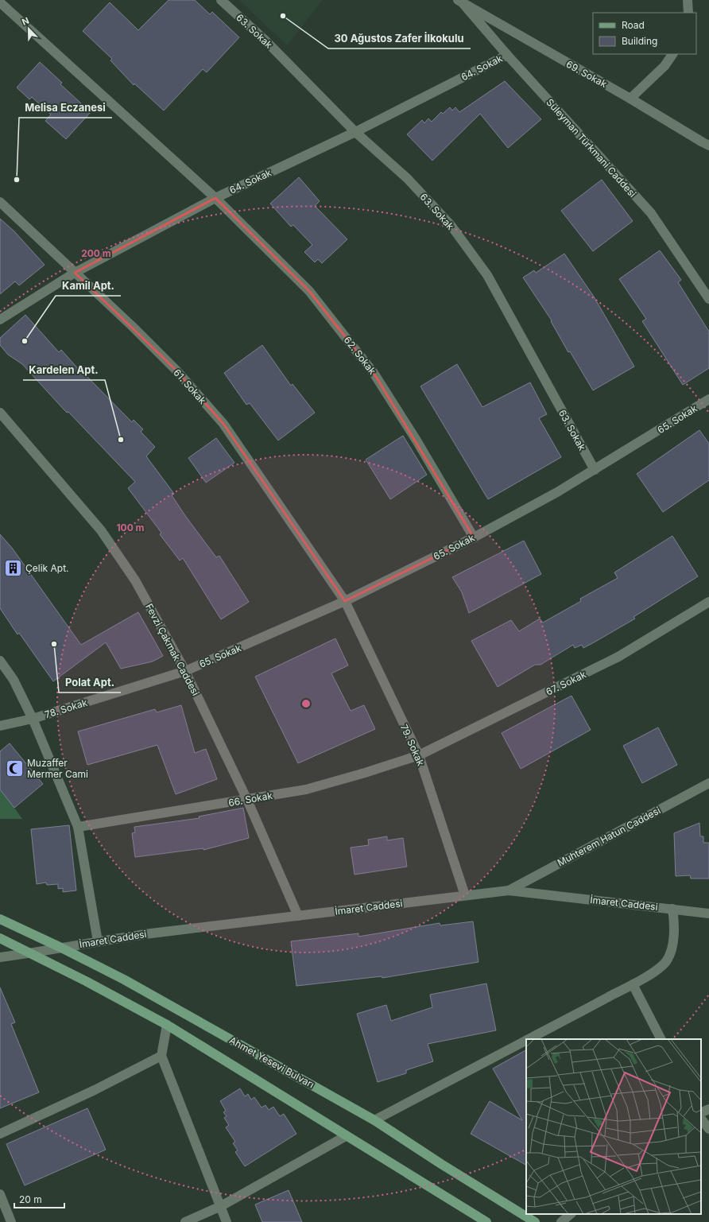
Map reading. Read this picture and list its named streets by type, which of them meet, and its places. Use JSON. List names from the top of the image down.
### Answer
{
  "streets": {
    "main road": ["Ahmet Yesevi Bulvarı"],
    "street": [
      "63. Sokak",
      "64. Sokak",
      "69. Sokak",
      "Süleyman Türkmani Caddesi",
      "62. Sokak",
      "61. Sokak",
      "65. Sokak",
      "Fevzi Çakmak Caddesi",
      "67. Sokak",
      "78. Sokak",
      "79. Sokak",
      "66. Sokak",
      "Muhterem Hatun Caddesi",
      "İmaret Caddesi"
    ]
  },
  "crossings": [
    ["63. Sokak", "64. Sokak"],
    ["63. Sokak", "65. Sokak"],
    ["64. Sokak", "Süleyman Türkmani Caddesi"],
    ["64. Sokak", "62. Sokak"],
    ["64. Sokak", "61. Sokak"],
    ["69. Sokak", "Süleyman Türkmani Caddesi"],
    ["62. Sokak", "65. Sokak"],
    ["61. Sokak", "65. Sokak"],
    ["61. Sokak", "79. Sokak"],
    ["65. Sokak", "Fevzi Çakmak Caddesi"],
    ["65. Sokak", "78. Sokak"],
    ["65. Sokak", "79. Sokak"],
    ["Fevzi Çakmak Caddesi", "78. Sokak"],
    ["Fevzi Çakmak Caddesi", "66. Sokak"],
    ["Fevzi Çakmak Caddesi", "İmaret Caddesi"],
    ["67. Sokak", "79. Sokak"],
    ["67. Sokak", "66. Sokak"],
    ["79. Sokak", "66. Sokak"],
    ["79. Sokak", "İmaret Caddesi"],
    ["Muhterem Hatun Caddesi", "İmaret Caddesi"],
    ["İmaret Caddesi", "Ahmet Yesevi Bulvarı"]
  ],
  "places": {
    "other": [
      "30 Ağustos Zafer İlkokulu",
      "Melisa Eczanesi",
      "Kamil Apt.",
      "Kardelen Apt.",
      "Polat Apt."
    ],
    "building": ["Çelik Apt."],
    "mosque": ["Muzaffer Mermer Cami"]
  },
  "legend": ["Road", "Building"],
  "scale_bar": "20 m",
  "north": "top left",
  "rings": ["200 m", "100 m"]
}
